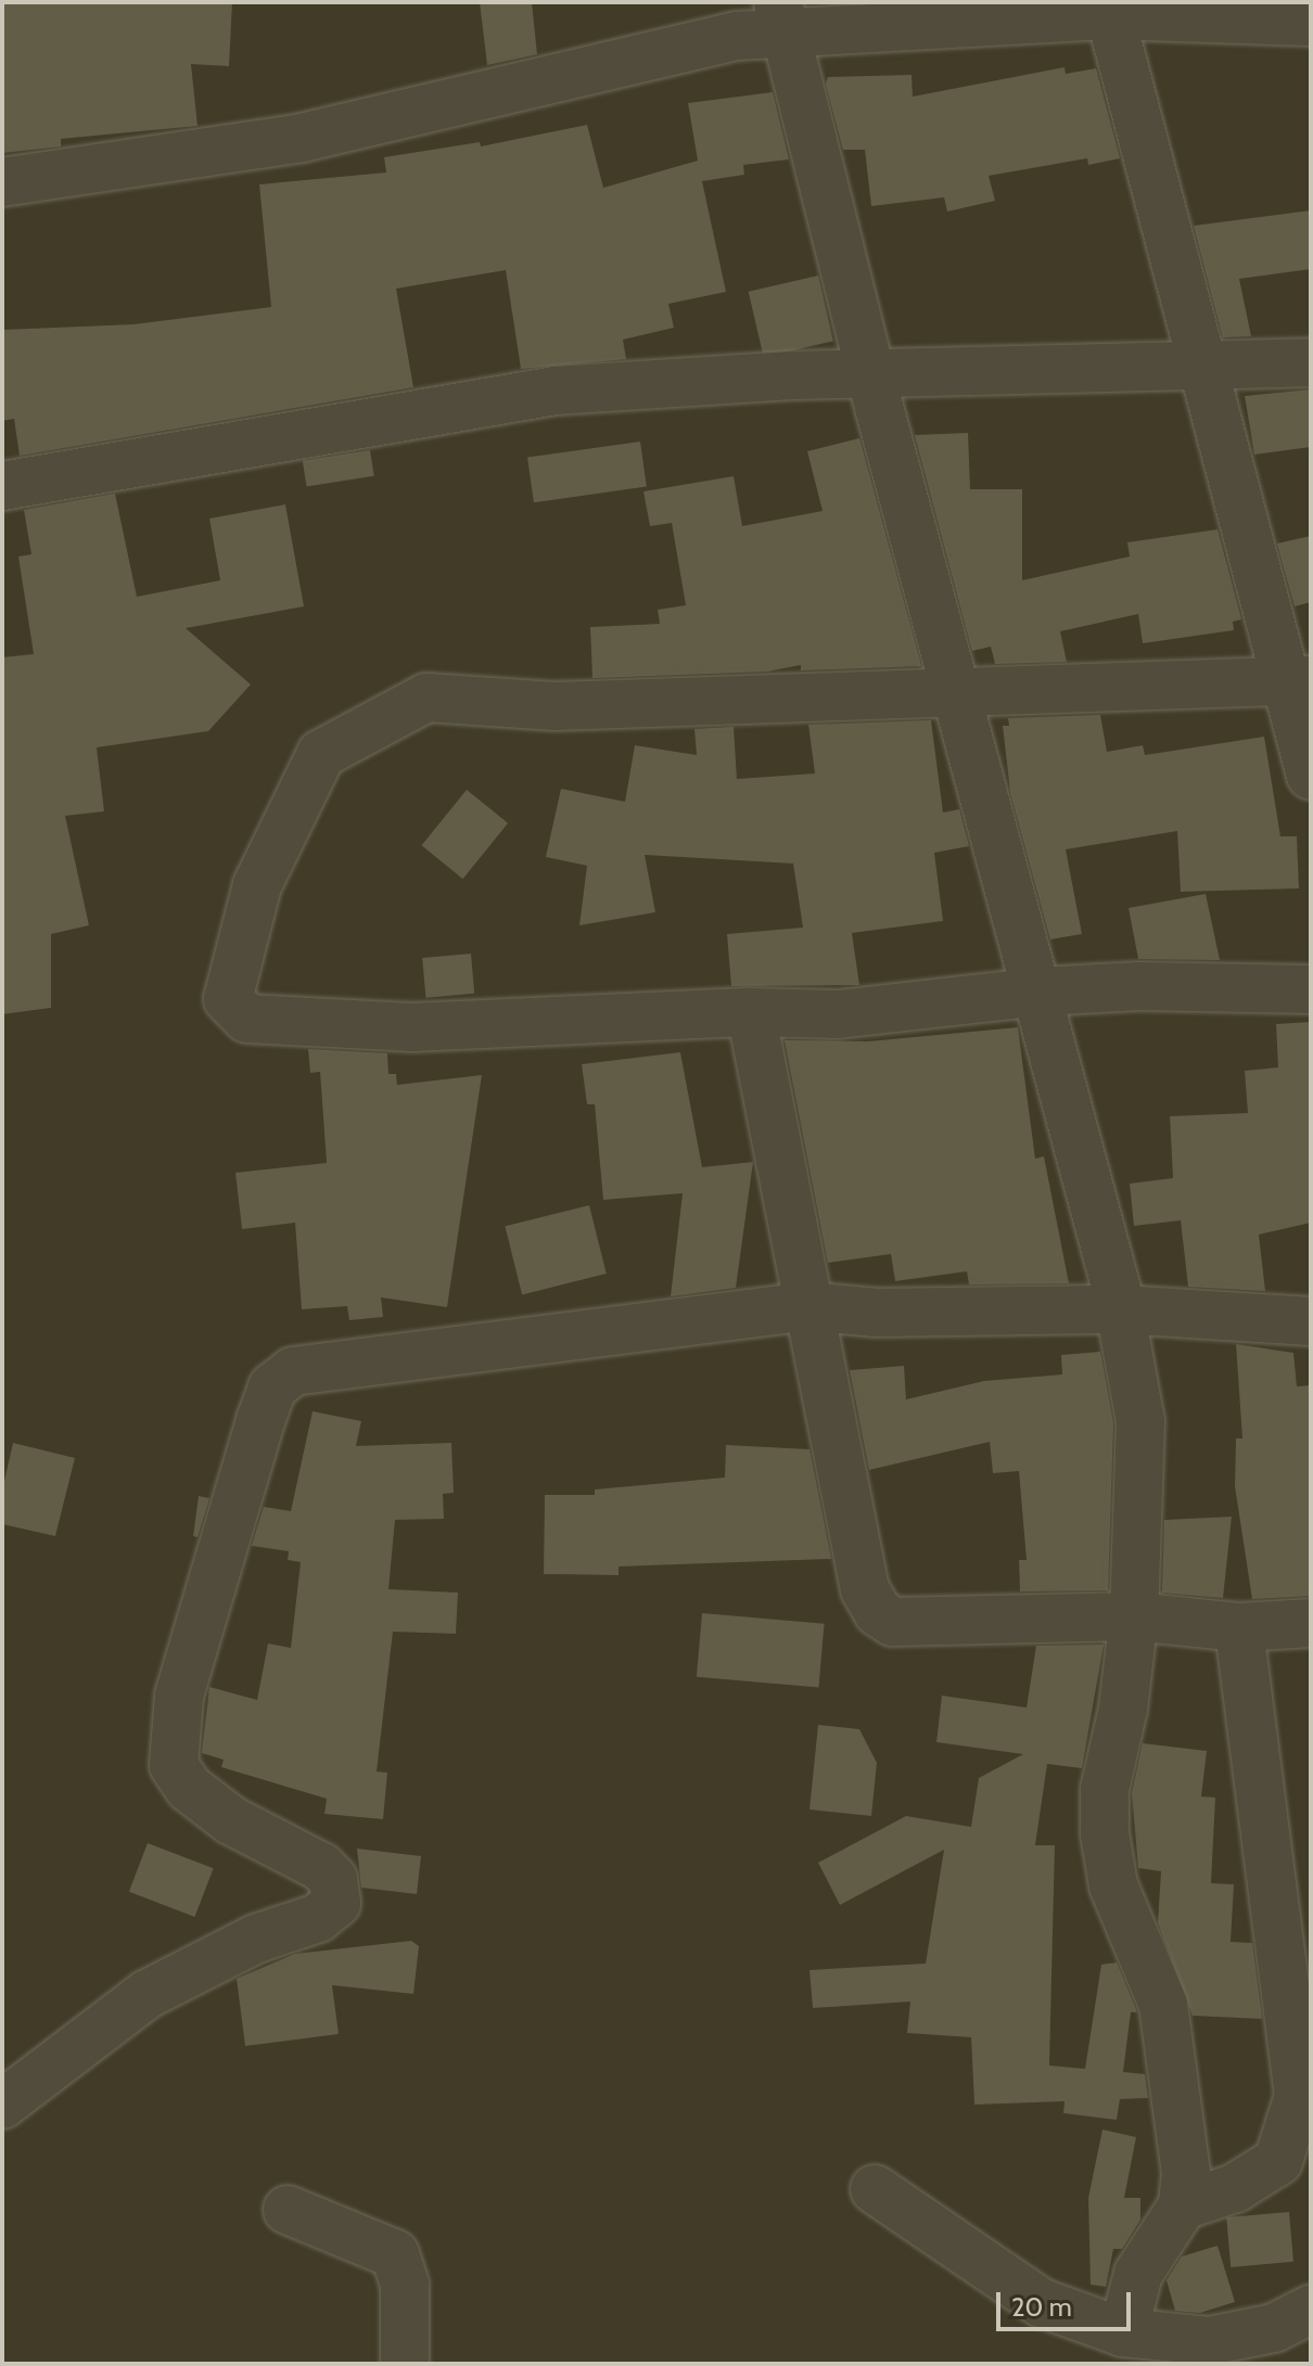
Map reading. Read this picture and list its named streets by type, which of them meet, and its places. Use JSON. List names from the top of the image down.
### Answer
{
  "scale_bar": "20 m"
}
